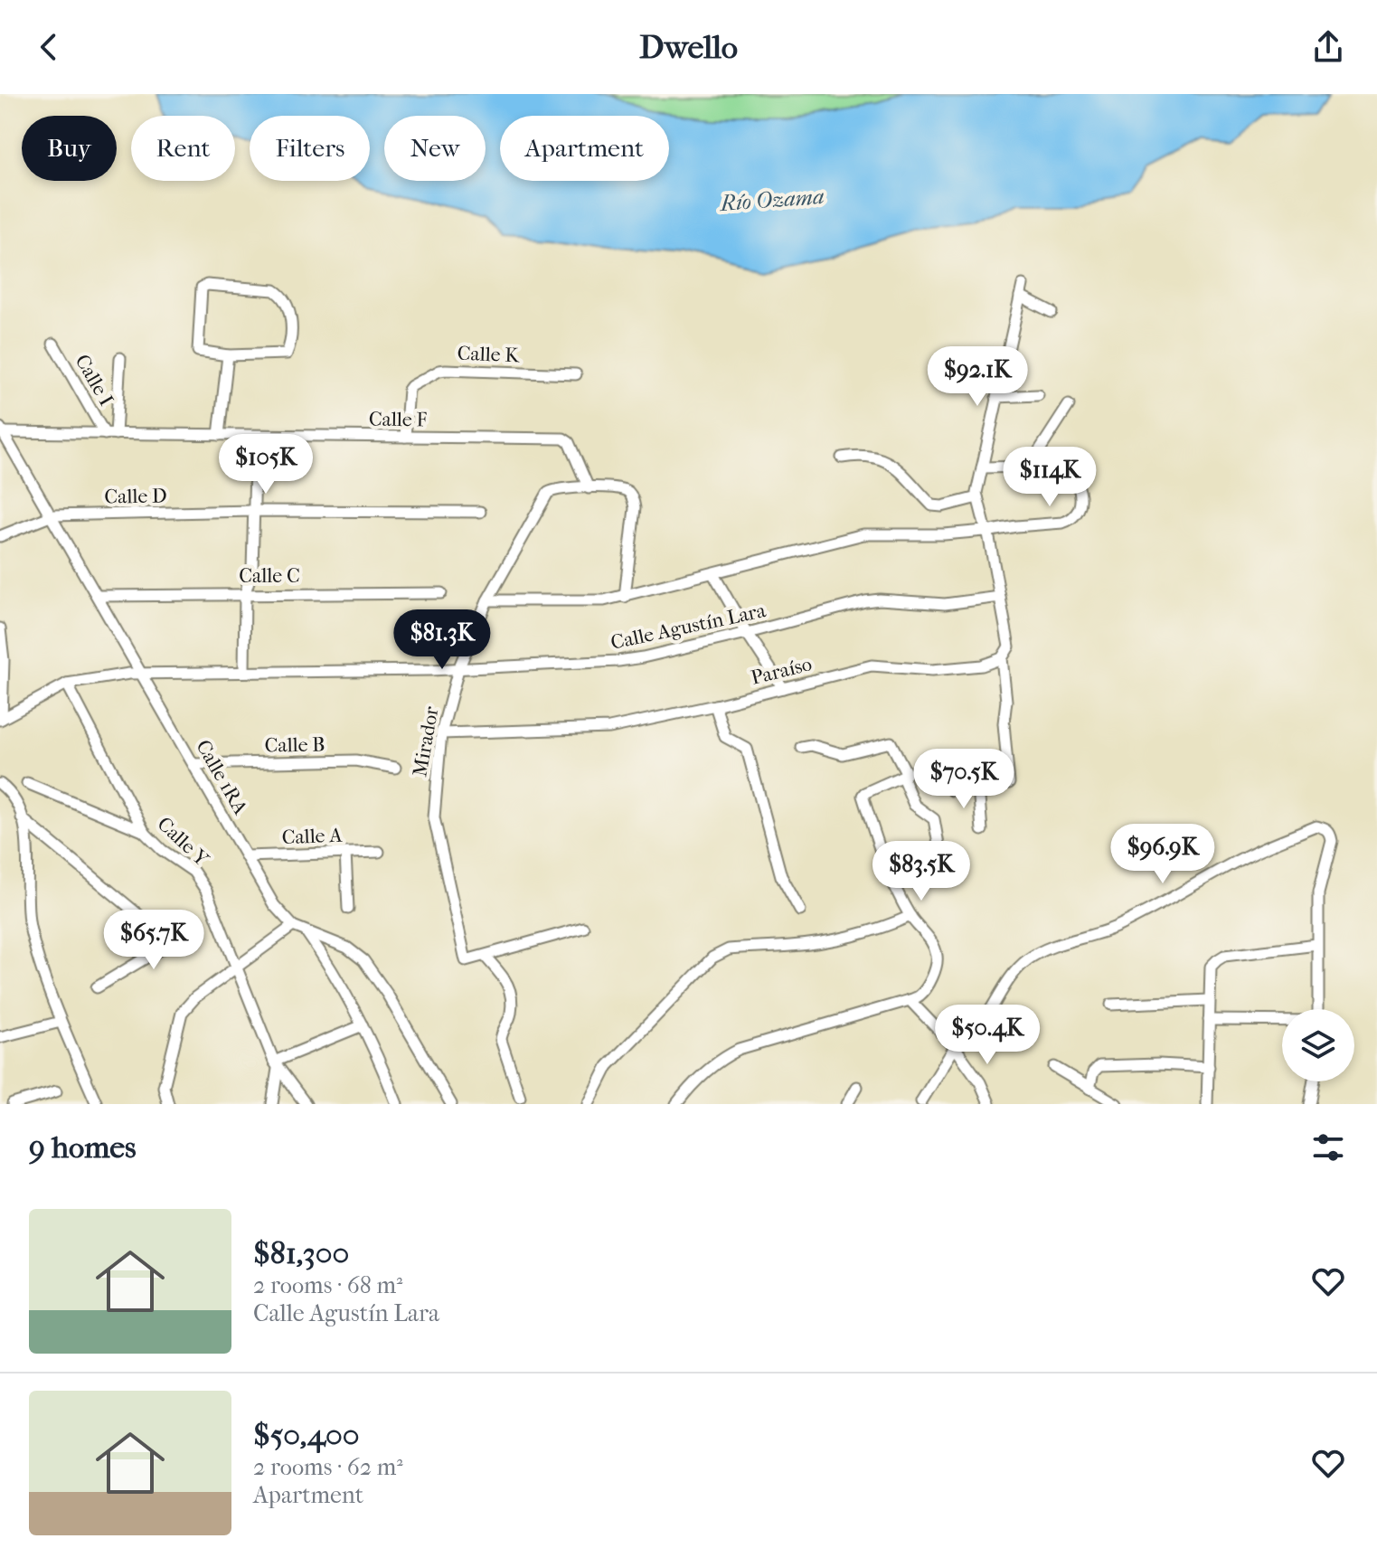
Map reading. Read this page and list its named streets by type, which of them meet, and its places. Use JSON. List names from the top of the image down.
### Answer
{
  "streets": {
    "street": [
      "Calle K",
      "Calle I",
      "Calle F",
      "Calle D",
      "Calle C",
      "Calle Agustín Lara",
      "Paraíso",
      "Mirador",
      "Calle B",
      "Calle 1RA",
      "Calle A",
      "Calle Y"
    ]
  },
  "crossings": [
    ["Calle K", "Calle F"],
    ["Calle I", "Calle F"],
    ["Calle F", "Mirador"],
    ["Calle F", "Calle 1RA"],
    ["Calle D", "Calle 1RA"],
    ["Calle C", "Calle 1RA"],
    ["Calle Agustín Lara", "Mirador"],
    ["Calle Agustín Lara", "Calle 1RA"],
    ["Calle Agustín Lara", "Calle Y"],
    ["Paraíso", "Mirador"],
    ["Calle B", "Calle 1RA"],
    ["Calle 1RA", "Calle A"]
  ],
  "water": ["Río Ozama"],
  "page": {
    "header": "Dwello",
    "chip": [
      "Buy",
      "Rent",
      "Filters",
      "New",
      "Apartment"
    ],
    "price": [
      "$92.1K",
      "$105K",
      "$114K",
      "$81.3K",
      "$70.5K",
      "$96.9K",
      "$83.5K",
      "$65.7K",
      "$50.4K"
    ],
    "heading": "9 homes",
    "list": [
      {
        "name": "$81,300",
        "note": "2 rooms · 68 m² · Calle Agustín Lara"
      },
      {
        "name": "$50,400",
        "note": "2 rooms · 62 m² · Apartment"
      }
    ]
  }
}
